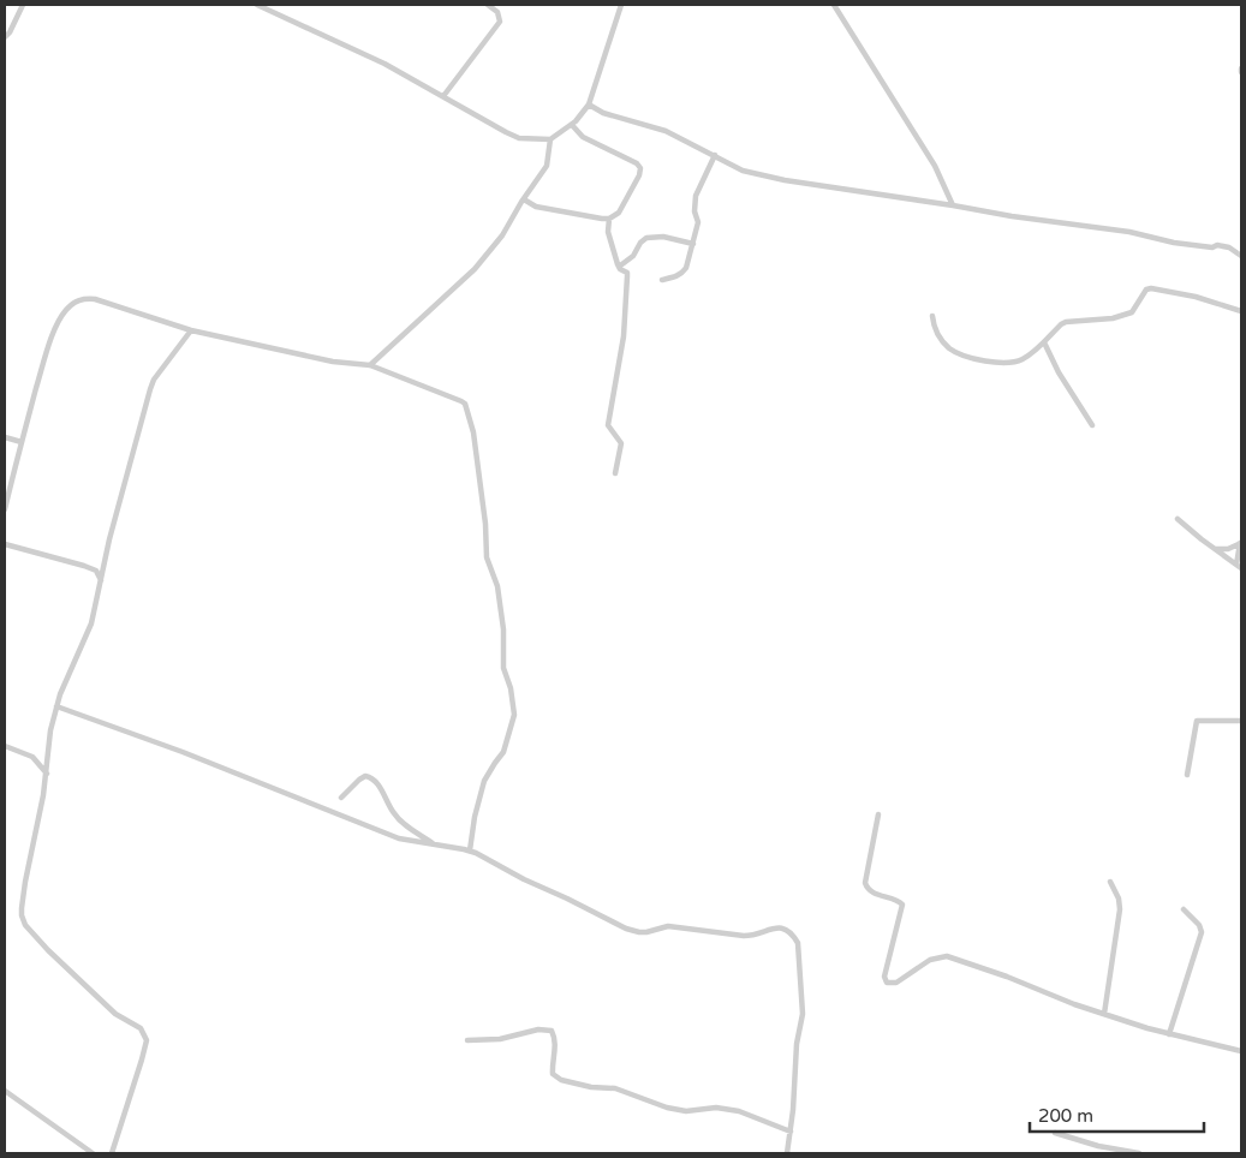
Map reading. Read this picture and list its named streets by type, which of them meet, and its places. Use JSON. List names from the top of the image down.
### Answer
{
  "scale_bar": "200 m"
}
